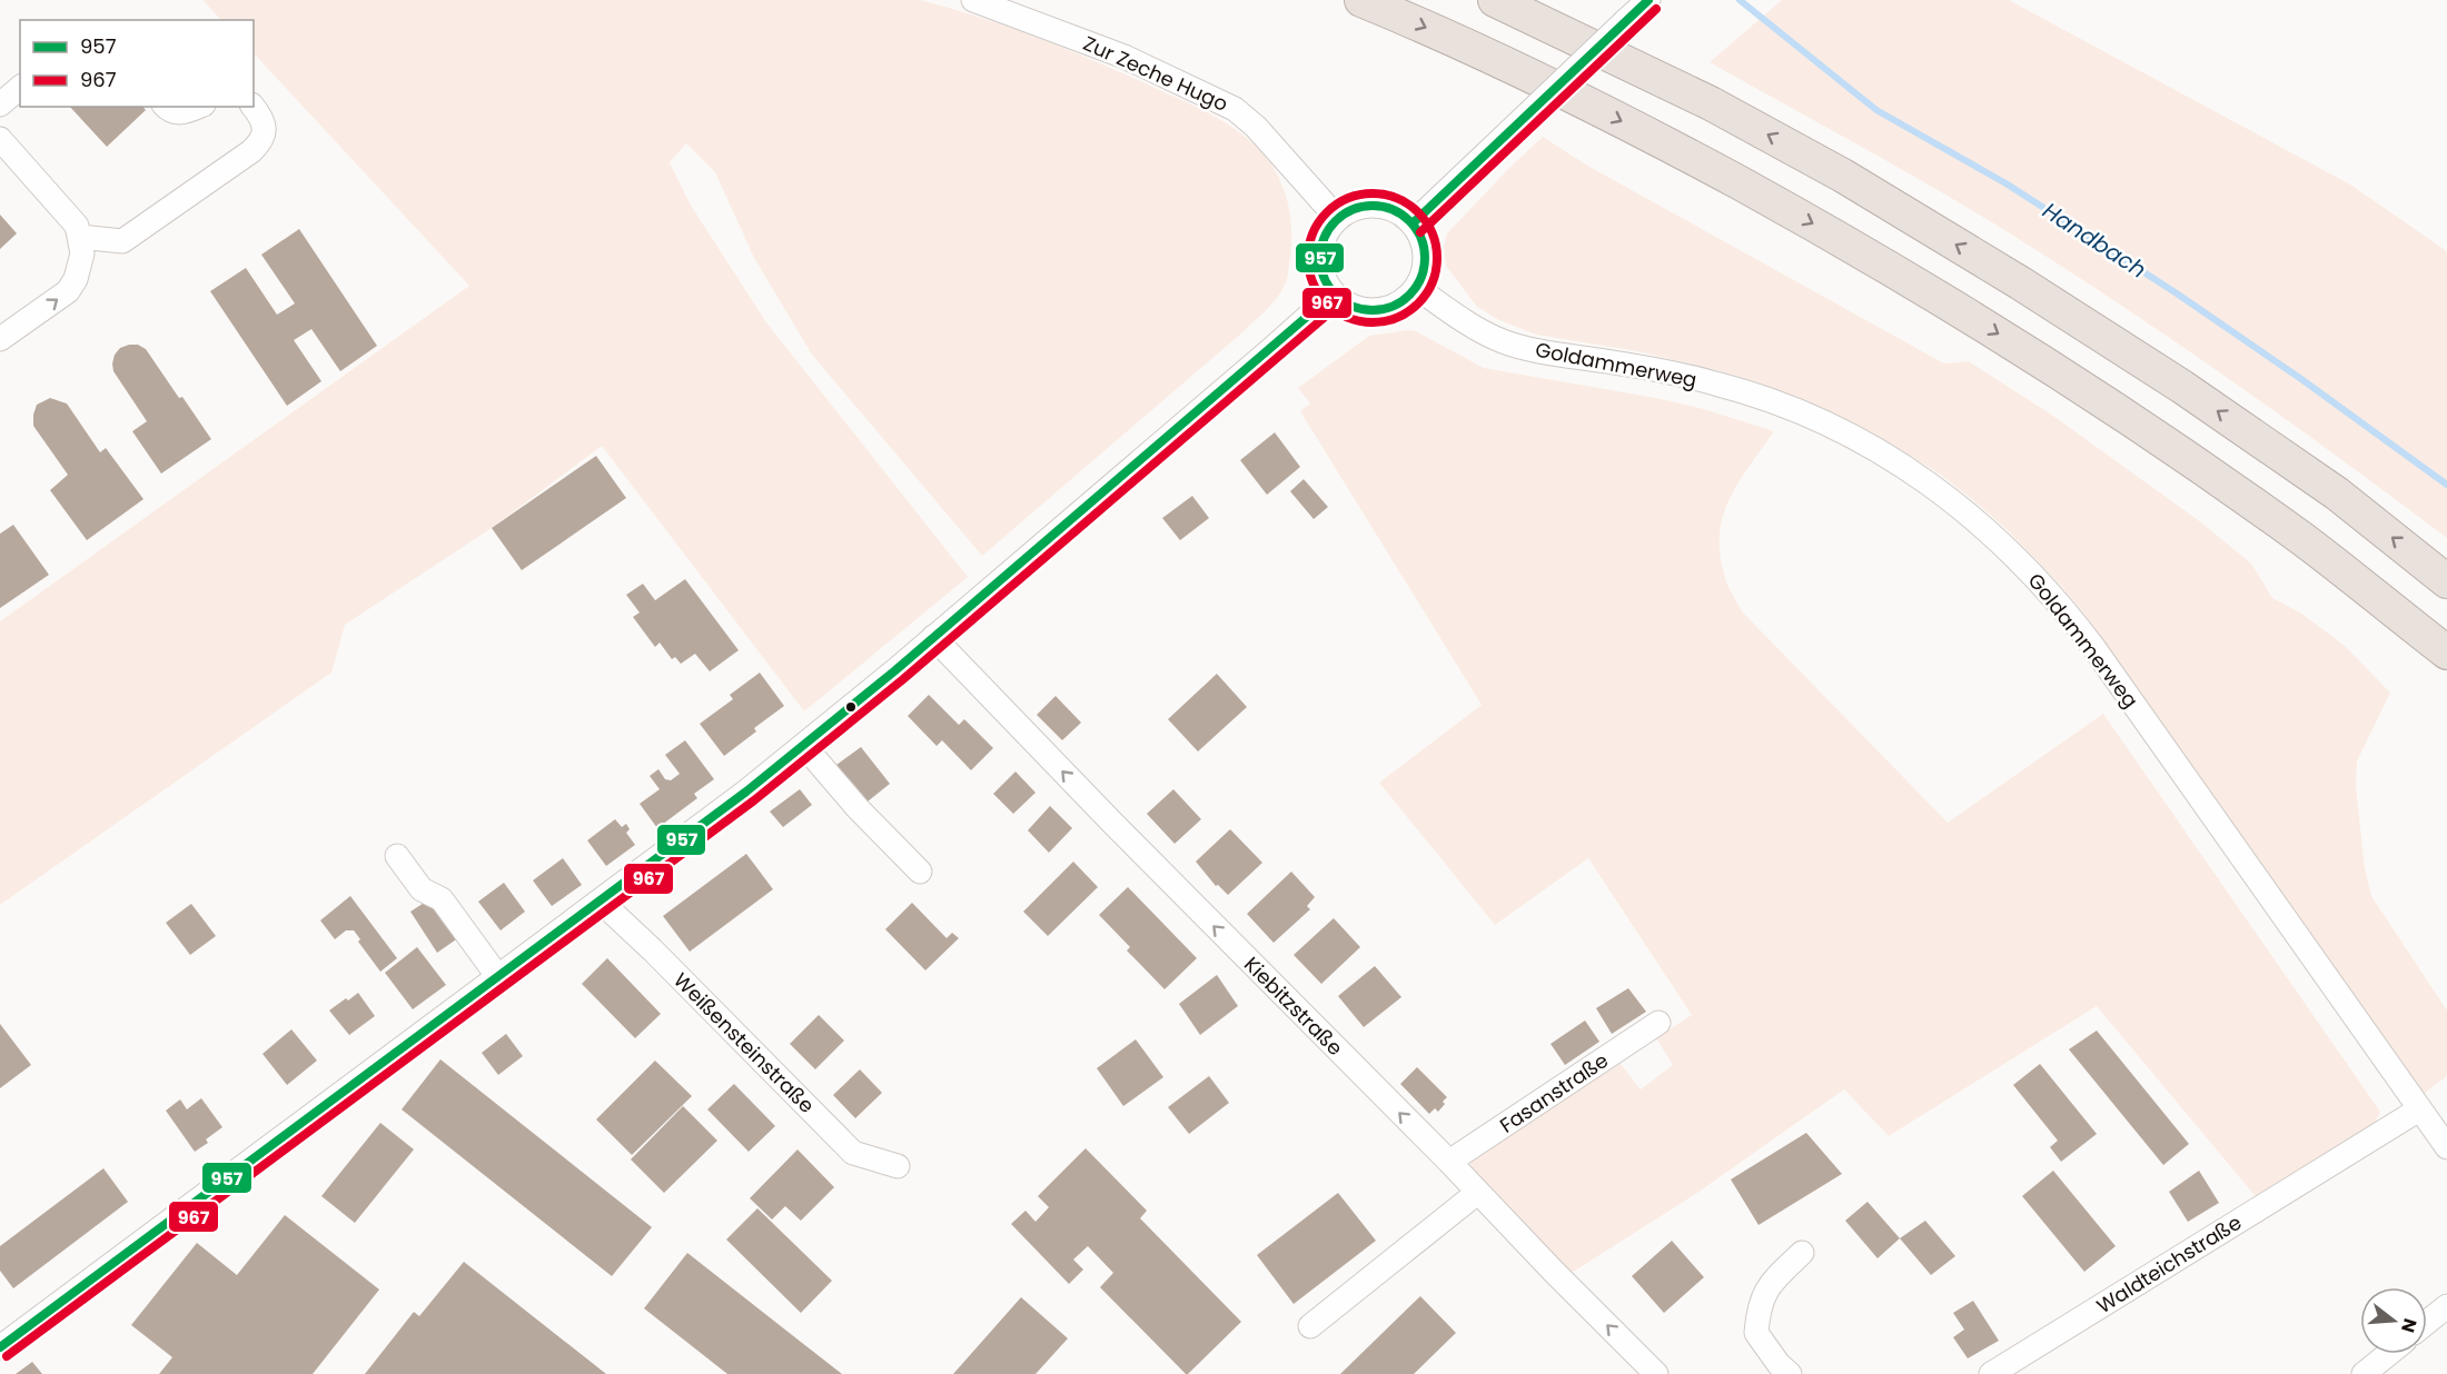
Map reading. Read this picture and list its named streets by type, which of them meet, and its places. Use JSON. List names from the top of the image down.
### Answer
{
  "streets": {
    "street": [
      "Zur Zeche Hugo",
      "Goldammerweg",
      "Kiebitzstraße",
      "Weißensteinstraße",
      "Fasanstraße",
      "Waldteichstraße"
    ]
  },
  "crossings": [
    ["Zur Zeche Hugo", "Goldammerweg"],
    ["Goldammerweg", "Waldteichstraße"],
    ["Kiebitzstraße", "Fasanstraße"]
  ],
  "one_way": ["Kiebitzstraße"],
  "water": ["Handbach"],
  "lines": ["transit line 957", "transit line 967"],
  "legend": ["957", "967"],
  "north": "right"
}
